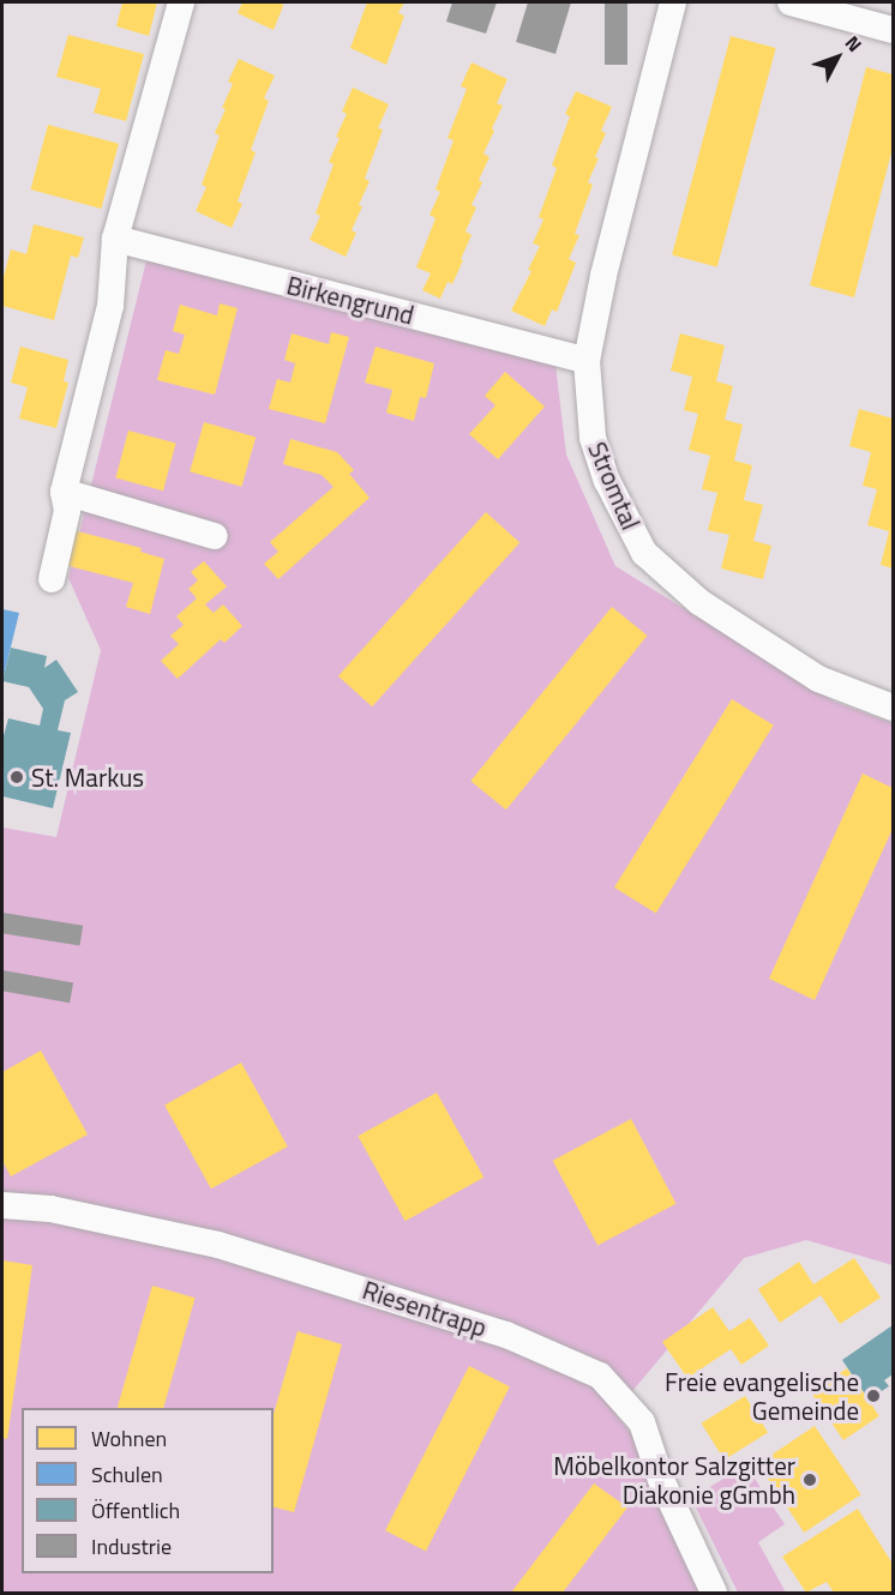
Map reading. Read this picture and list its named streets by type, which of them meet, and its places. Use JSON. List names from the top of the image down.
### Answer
{
  "streets": {
    "street": ["Birkengrund", "Stromtal", "Riesentrapp"]
  },
  "crossings": [
    ["Birkengrund", "Stromtal"]
  ],
  "places": ["St. Markus", "Freie evangelische Gemeinde", "Möbelkontor Salzgitter Diakonie gGmbh"],
  "legend": [
    "Wohnen",
    "Schulen",
    "Öffentlich",
    "Industrie"
  ],
  "north": "top right"
}
